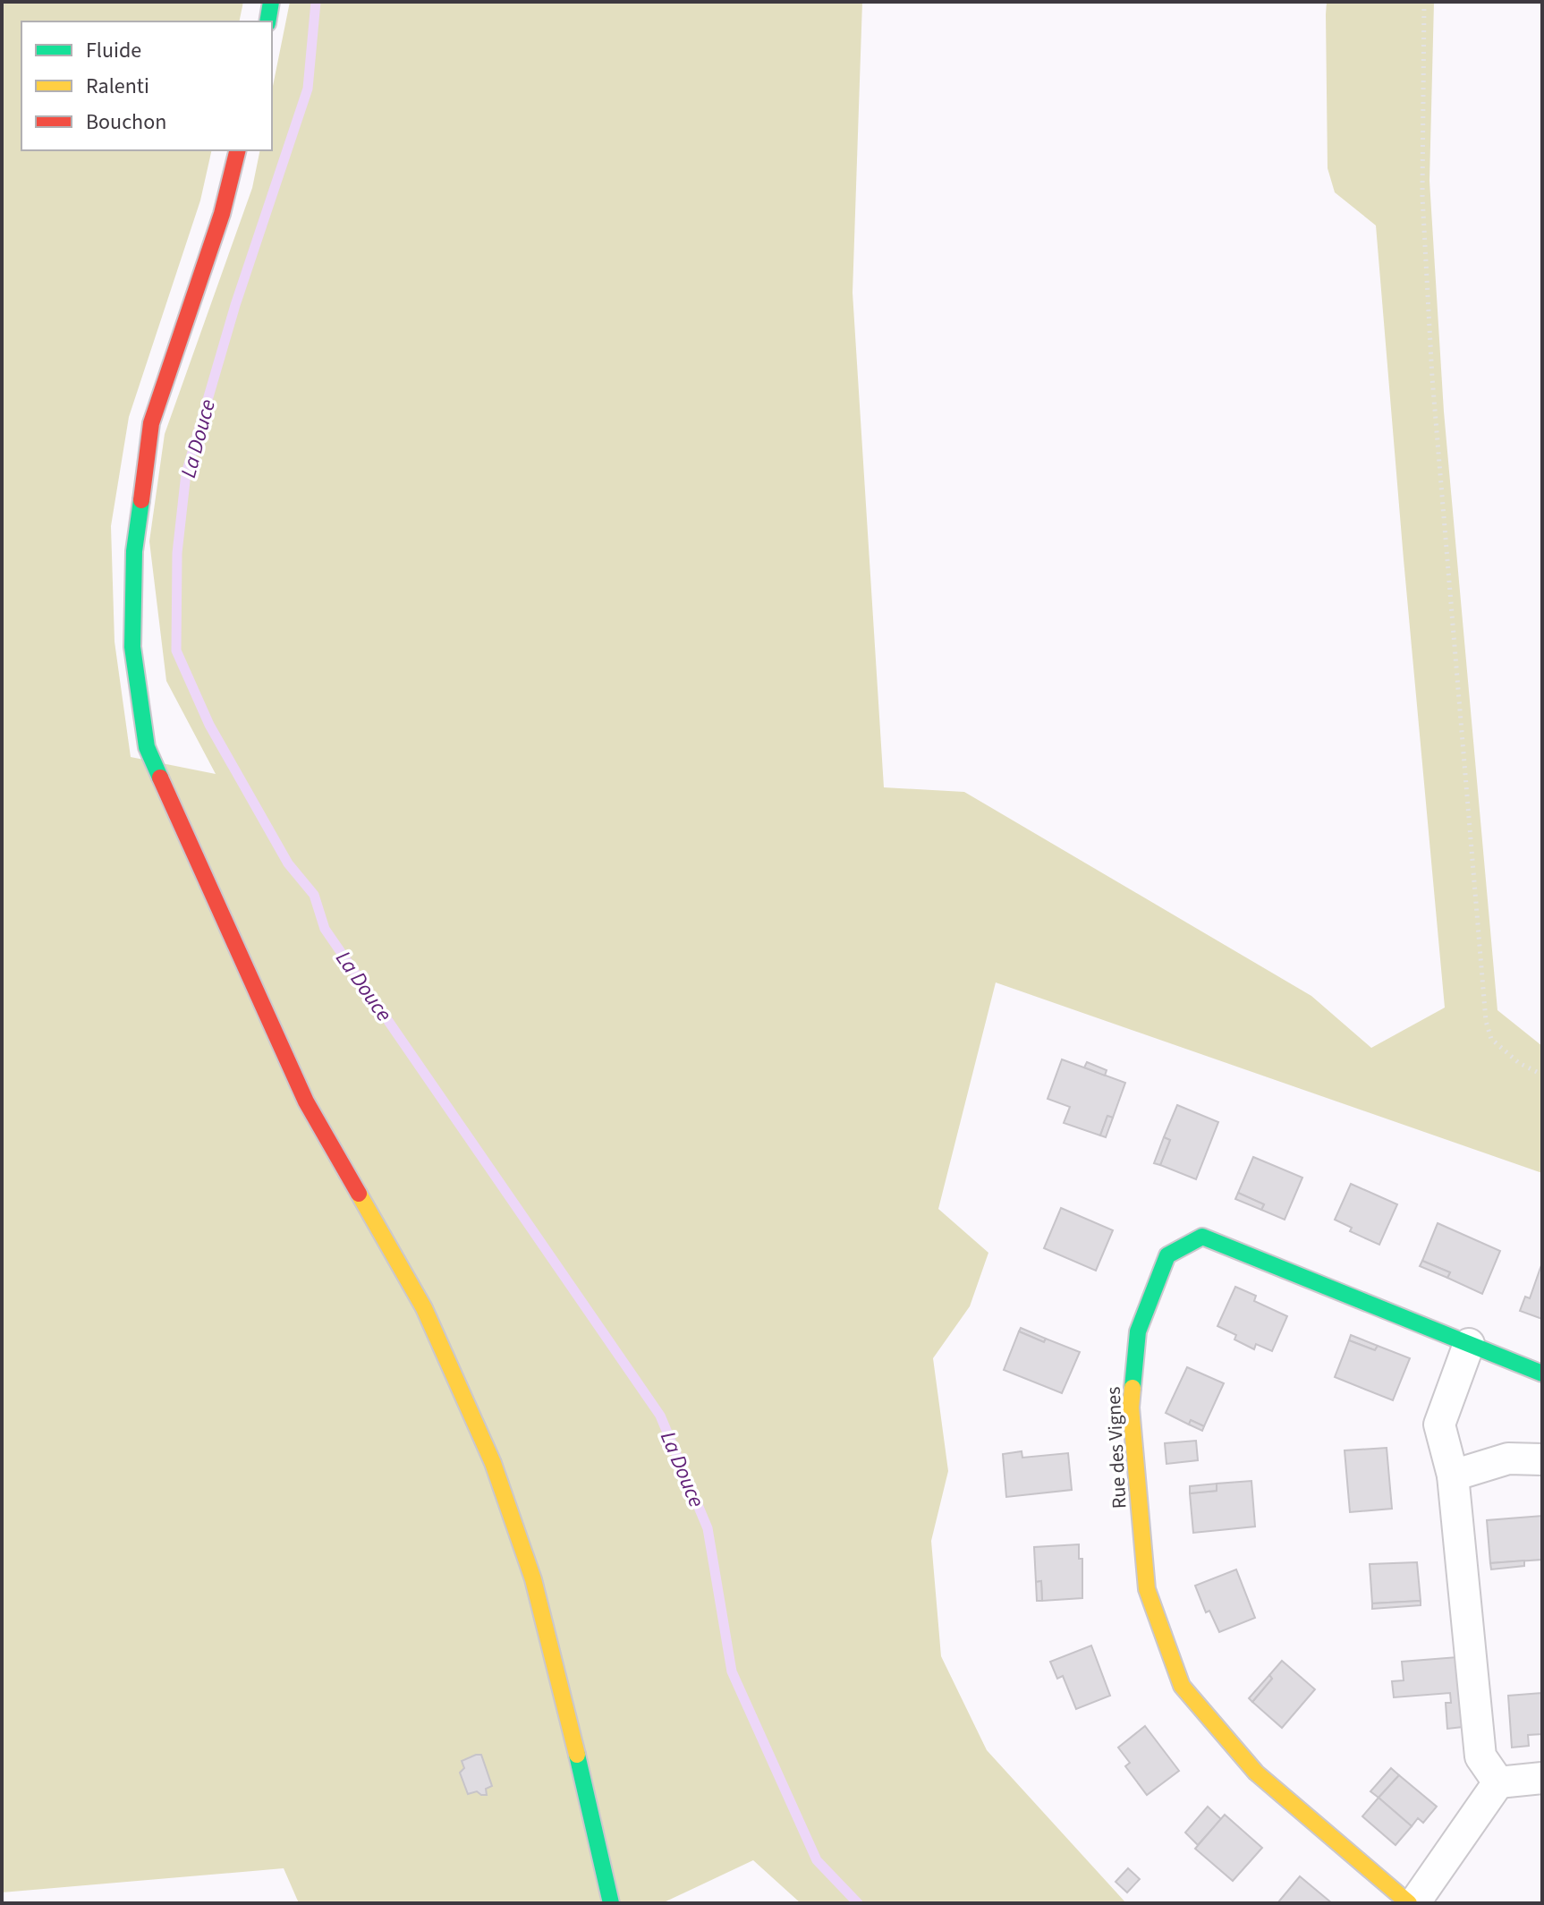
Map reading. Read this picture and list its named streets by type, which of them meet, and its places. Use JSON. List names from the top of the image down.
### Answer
{
  "streets": {
    "street": ["Rue des Vignes"]
  },
  "water": ["La Douce"],
  "legend": ["Fluide", "Ralenti", "Bouchon"]
}
